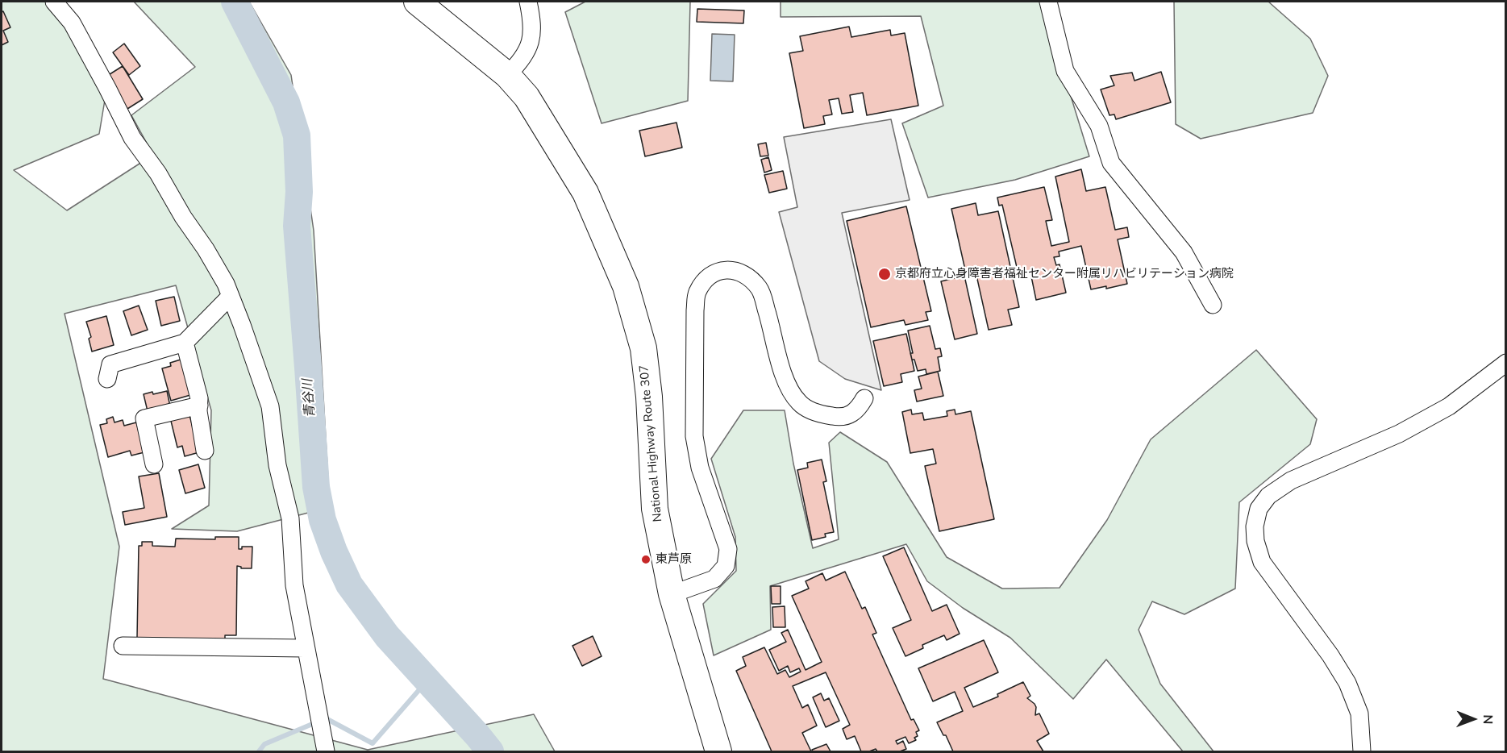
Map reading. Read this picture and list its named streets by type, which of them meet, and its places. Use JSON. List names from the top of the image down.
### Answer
{
  "streets": {
    "highway": ["National Highway Route 307"]
  },
  "water": ["青谷川"],
  "places": ["京都府立心身障害者福祉センター附属リハビリテーション病院", "東芦原"],
  "north": "right"
}
